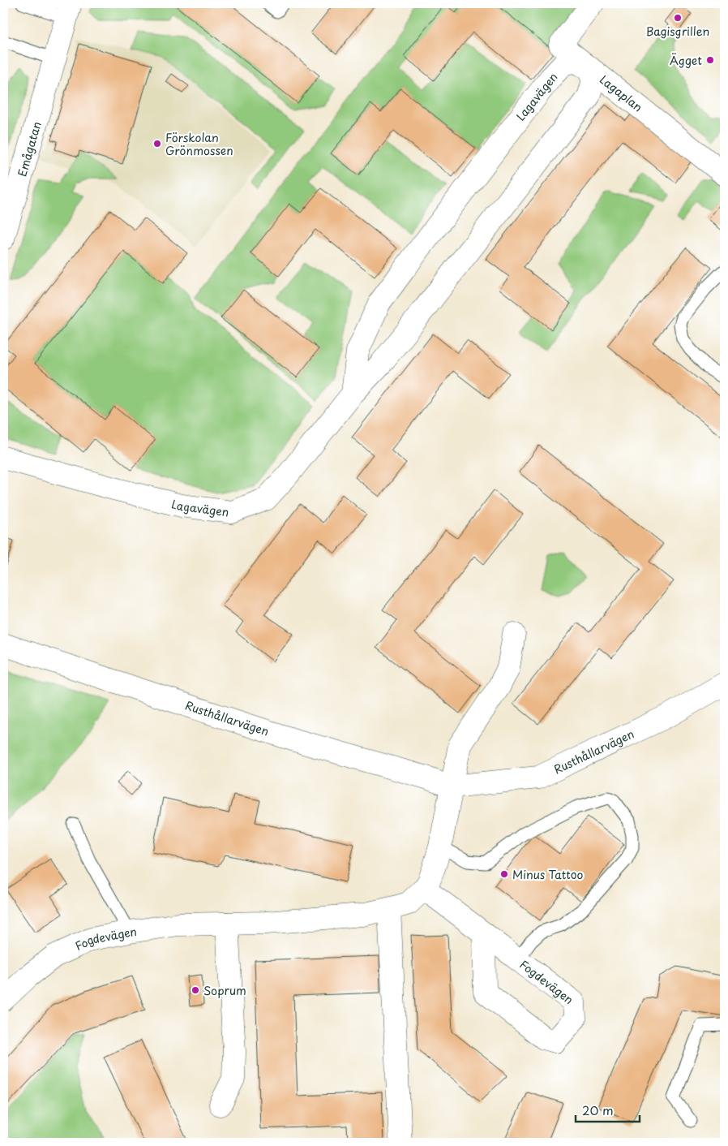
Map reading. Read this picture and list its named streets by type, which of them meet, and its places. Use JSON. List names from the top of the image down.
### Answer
{
  "streets": {
    "street": [
      "Lagaplan",
      "Lagavägen",
      "Emågatan",
      "Rusthållarvägen",
      "Fogdevägen"
    ]
  },
  "crossings": [
    ["Rusthållarvägen", "Fogdevägen"]
  ],
  "places": [
    "Bagisgrillen",
    "Ägget",
    "Förskolan Grönmossen",
    "Minus Tattoo",
    "Soprum"
  ],
  "scale_bar": "20 m"
}
